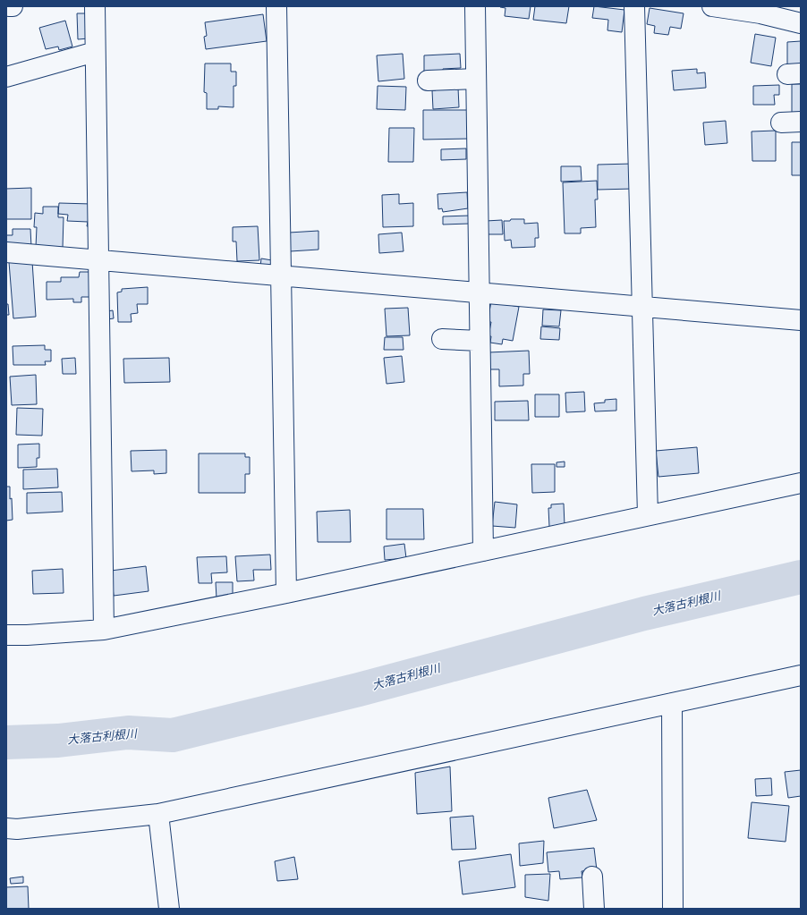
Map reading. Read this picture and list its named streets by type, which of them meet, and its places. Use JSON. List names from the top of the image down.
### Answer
{
  "water": ["大落古利根川"]
}
